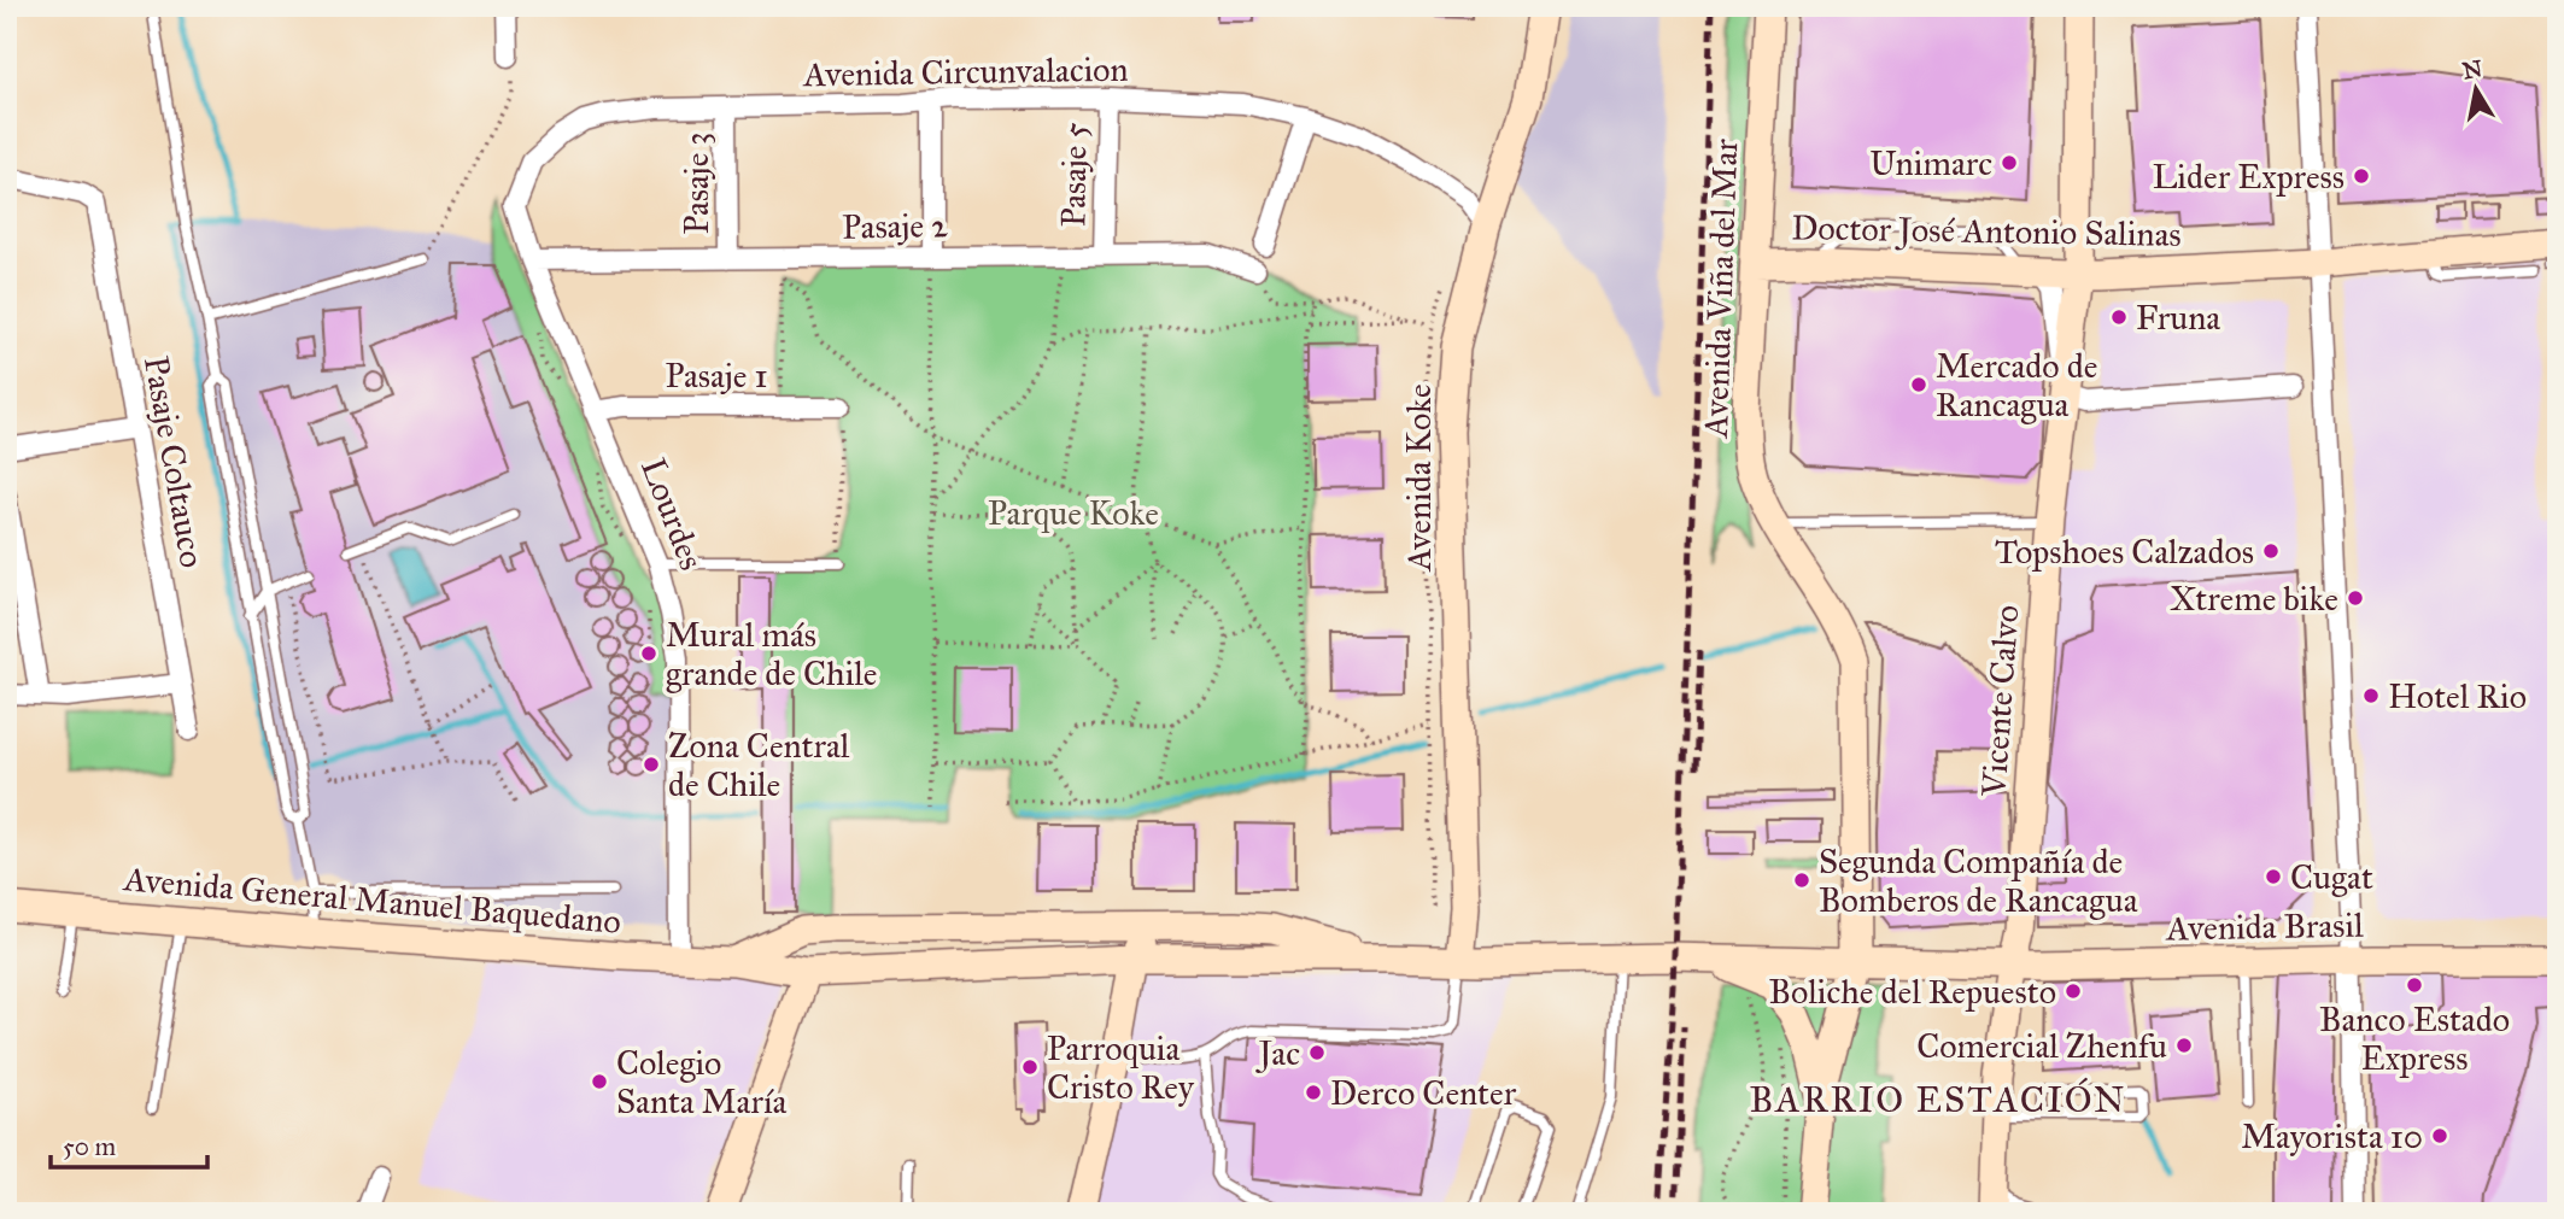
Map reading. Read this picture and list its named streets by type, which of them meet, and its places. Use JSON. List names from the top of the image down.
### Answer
{
  "streets": {
    "street": [
      "Avenida Circunvalacion",
      "Pasaje 5",
      "Pasaje 3",
      "Pasaje 2",
      "Doctor José Antonio Salinas",
      "Avenida Viña del Mar",
      "Pasaje 1",
      "Pasaje Coltauco",
      "Avenida Koke",
      "Lourdes",
      "Vicente Calvo",
      "Avenida General Manuel Baquedano",
      "Avenida Brasil"
    ]
  },
  "crossings": [
    ["Avenida Circunvalacion", "Pasaje 5"],
    ["Avenida Circunvalacion", "Pasaje 3"],
    ["Avenida Circunvalacion", "Pasaje 2"],
    ["Avenida Circunvalacion", "Avenida Koke"],
    ["Avenida Circunvalacion", "Lourdes"],
    ["Pasaje 5", "Pasaje 2"],
    ["Pasaje 3", "Pasaje 2"],
    ["Pasaje 2", "Lourdes"],
    ["Doctor José Antonio Salinas", "Avenida Viña del Mar"],
    ["Doctor José Antonio Salinas", "Vicente Calvo"],
    ["Avenida Viña del Mar", "Avenida Brasil"],
    ["Pasaje 1", "Lourdes"],
    ["Avenida Koke", "Avenida General Manuel Baquedano"],
    ["Lourdes", "Avenida General Manuel Baquedano"],
    ["Vicente Calvo", "Avenida Brasil"],
    ["Avenida General Manuel Baquedano", "Avenida Brasil"]
  ],
  "districts": ["BARRIO ESTACIÓN"],
  "parks": ["Parque Koke"],
  "places": [
    "Unimarc",
    "Lider Express",
    "Fruna",
    "Mercado de Rancagua",
    "Topshoes Calzados",
    "Xtreme bike",
    "Mural más grande de Chile",
    "Hotel Rio",
    "Zona Central de Chile",
    "Cugat",
    "Segunda Compañía de Bomberos de Rancagua",
    "Banco Estado Express",
    "Boliche del Repuesto",
    "Comercial Zhenfu",
    "Jac",
    "Parroquia Cristo Rey",
    "Colegio Santa María",
    "Derco Center",
    "Mayorista 10"
  ],
  "scale_bar": "50 m",
  "north": "top"
}
